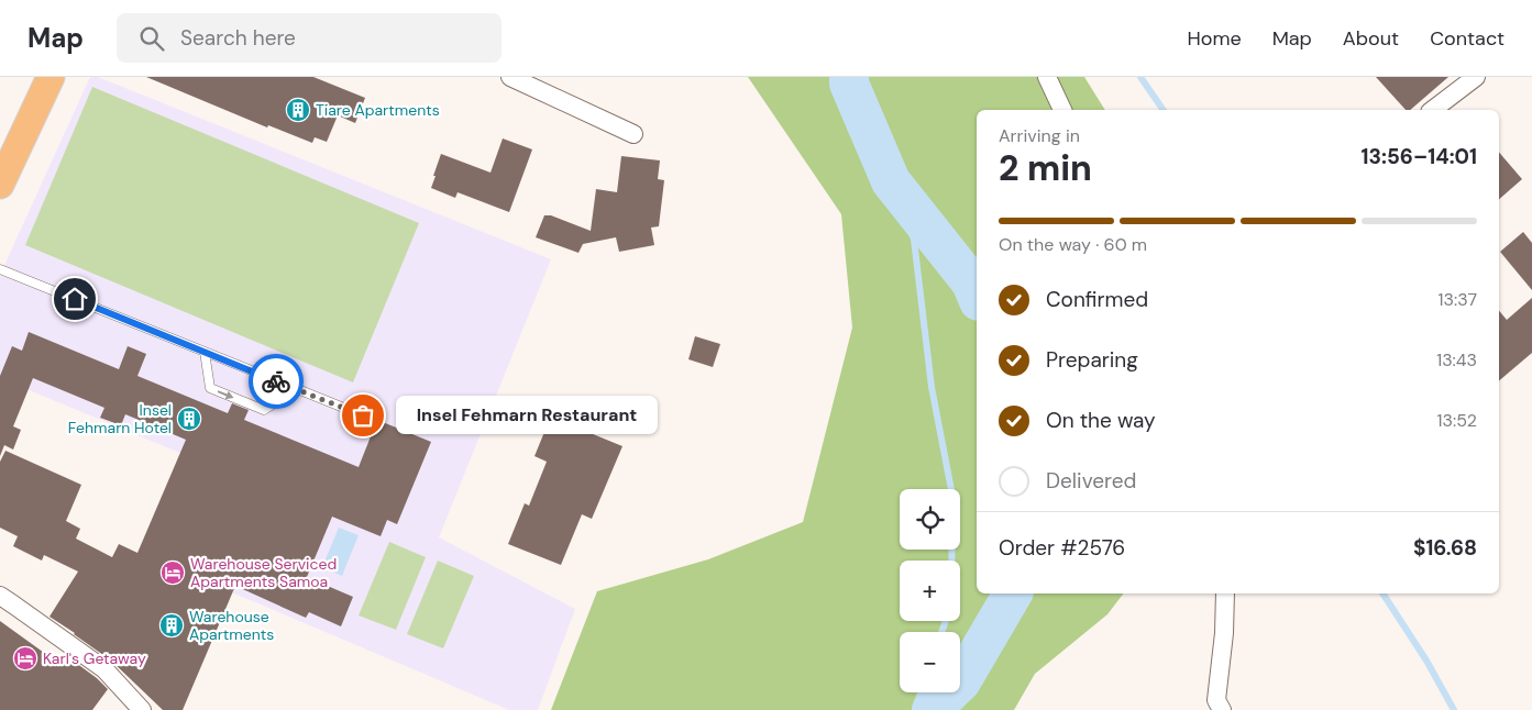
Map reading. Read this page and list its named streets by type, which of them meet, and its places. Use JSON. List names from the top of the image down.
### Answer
{
  "places": {
    "building": ["Tiare Apartments", "Insel Fehmarn Hotel", "Warehouse Apartments"],
    "other": ["Insel Fehmarn Restaurant"],
    "hotel": ["Warehouse Serviced Apartments Samoa", "Karl's Getaway"]
  },
  "page": {
    "header": "Map",
    "search": "Search here",
    "nav": [
      "Home",
      "Map",
      "About",
      "Contact"
    ],
    "heading": ["2 min", "Arriving in", "13:56–14:01"],
    "panel": ["Order #2576", "$16.68"],
    "bar": "On the way · 60 m",
    "list": [
      ["Confirmed", "13:37"],
      ["Preparing", "13:43"],
      ["On the way", "13:52"],
      "Delivered"
    ],
    "bubble": "Insel Fehmarn Restaurant",
    "map_buttons": ["+", "−"]
  }
}
